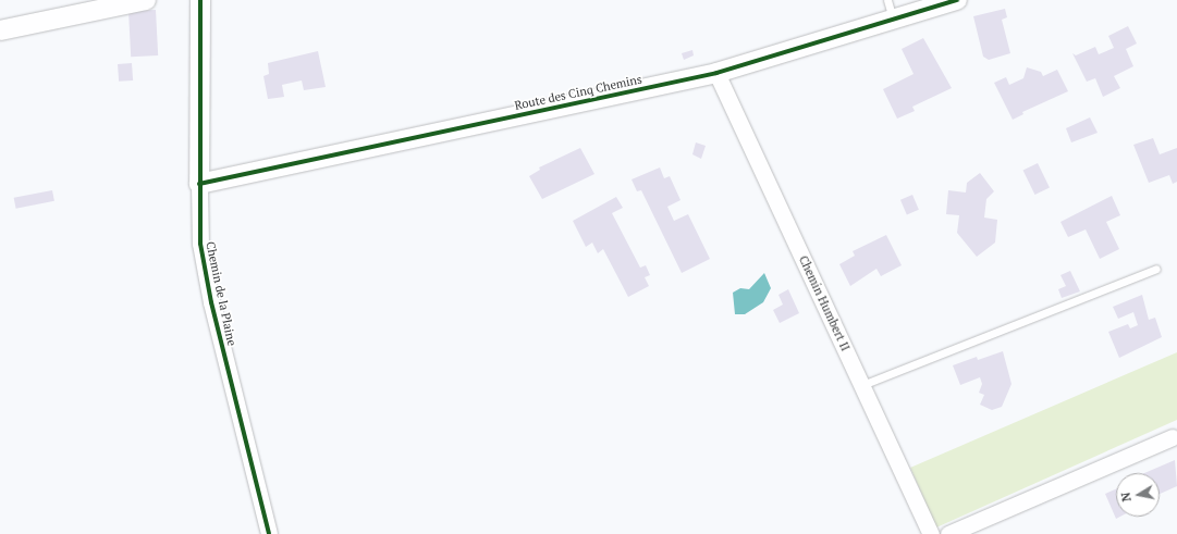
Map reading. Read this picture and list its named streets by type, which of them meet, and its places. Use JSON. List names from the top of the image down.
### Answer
{
  "streets": {
    "street": ["Route des Cinq Chemins", "Chemin de la Plaine", "Chemin Humbert II"]
  },
  "crossings": [
    ["Route des Cinq Chemins", "Chemin de la Plaine"],
    ["Route des Cinq Chemins", "Chemin Humbert II"]
  ],
  "north": "left"
}
